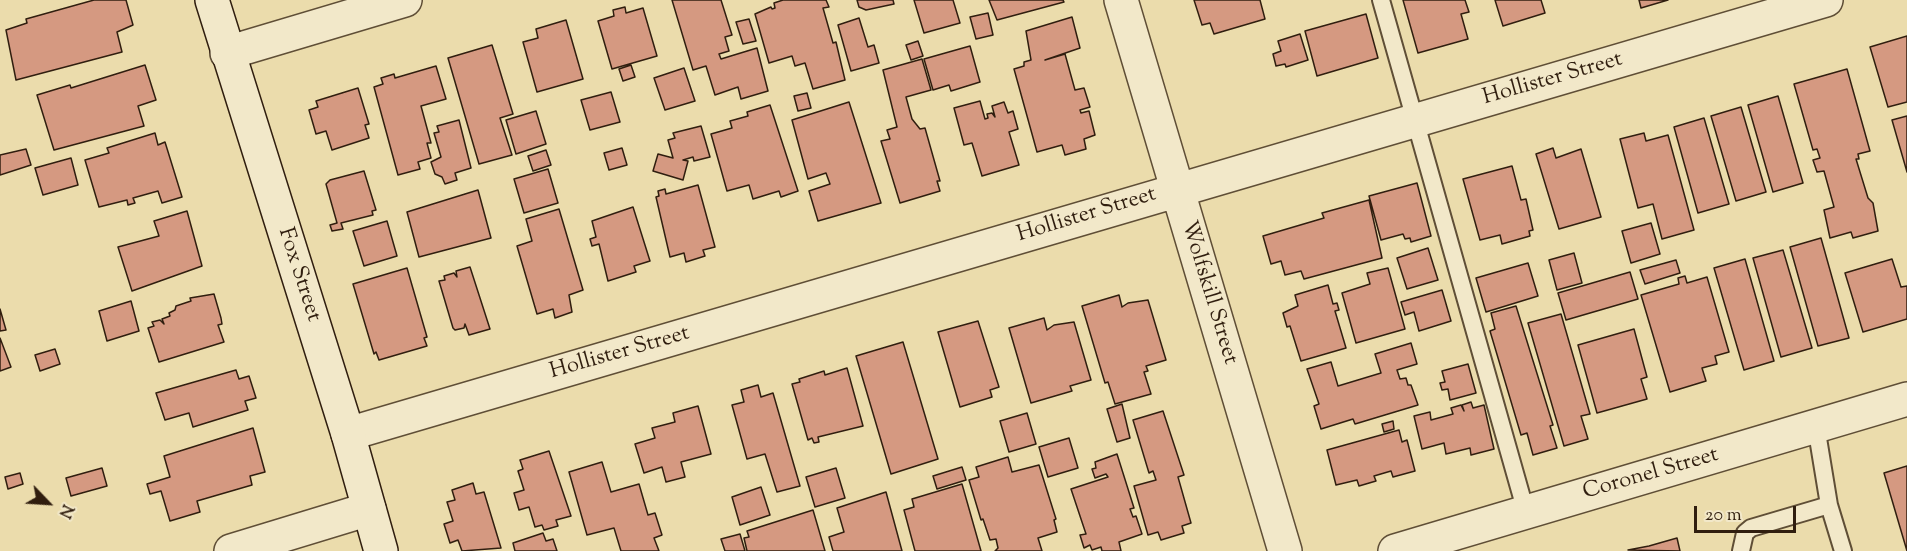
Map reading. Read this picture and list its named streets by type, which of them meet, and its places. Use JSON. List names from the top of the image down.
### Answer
{
  "streets": {
    "street": [
      "Hollister Street",
      "Fox Street",
      "Wolfskill Street",
      "Coronel Street"
    ]
  },
  "crossings": [
    ["Hollister Street", "Fox Street"],
    ["Hollister Street", "Wolfskill Street"]
  ],
  "scale_bar": "20 m",
  "north": "bottom right"
}
